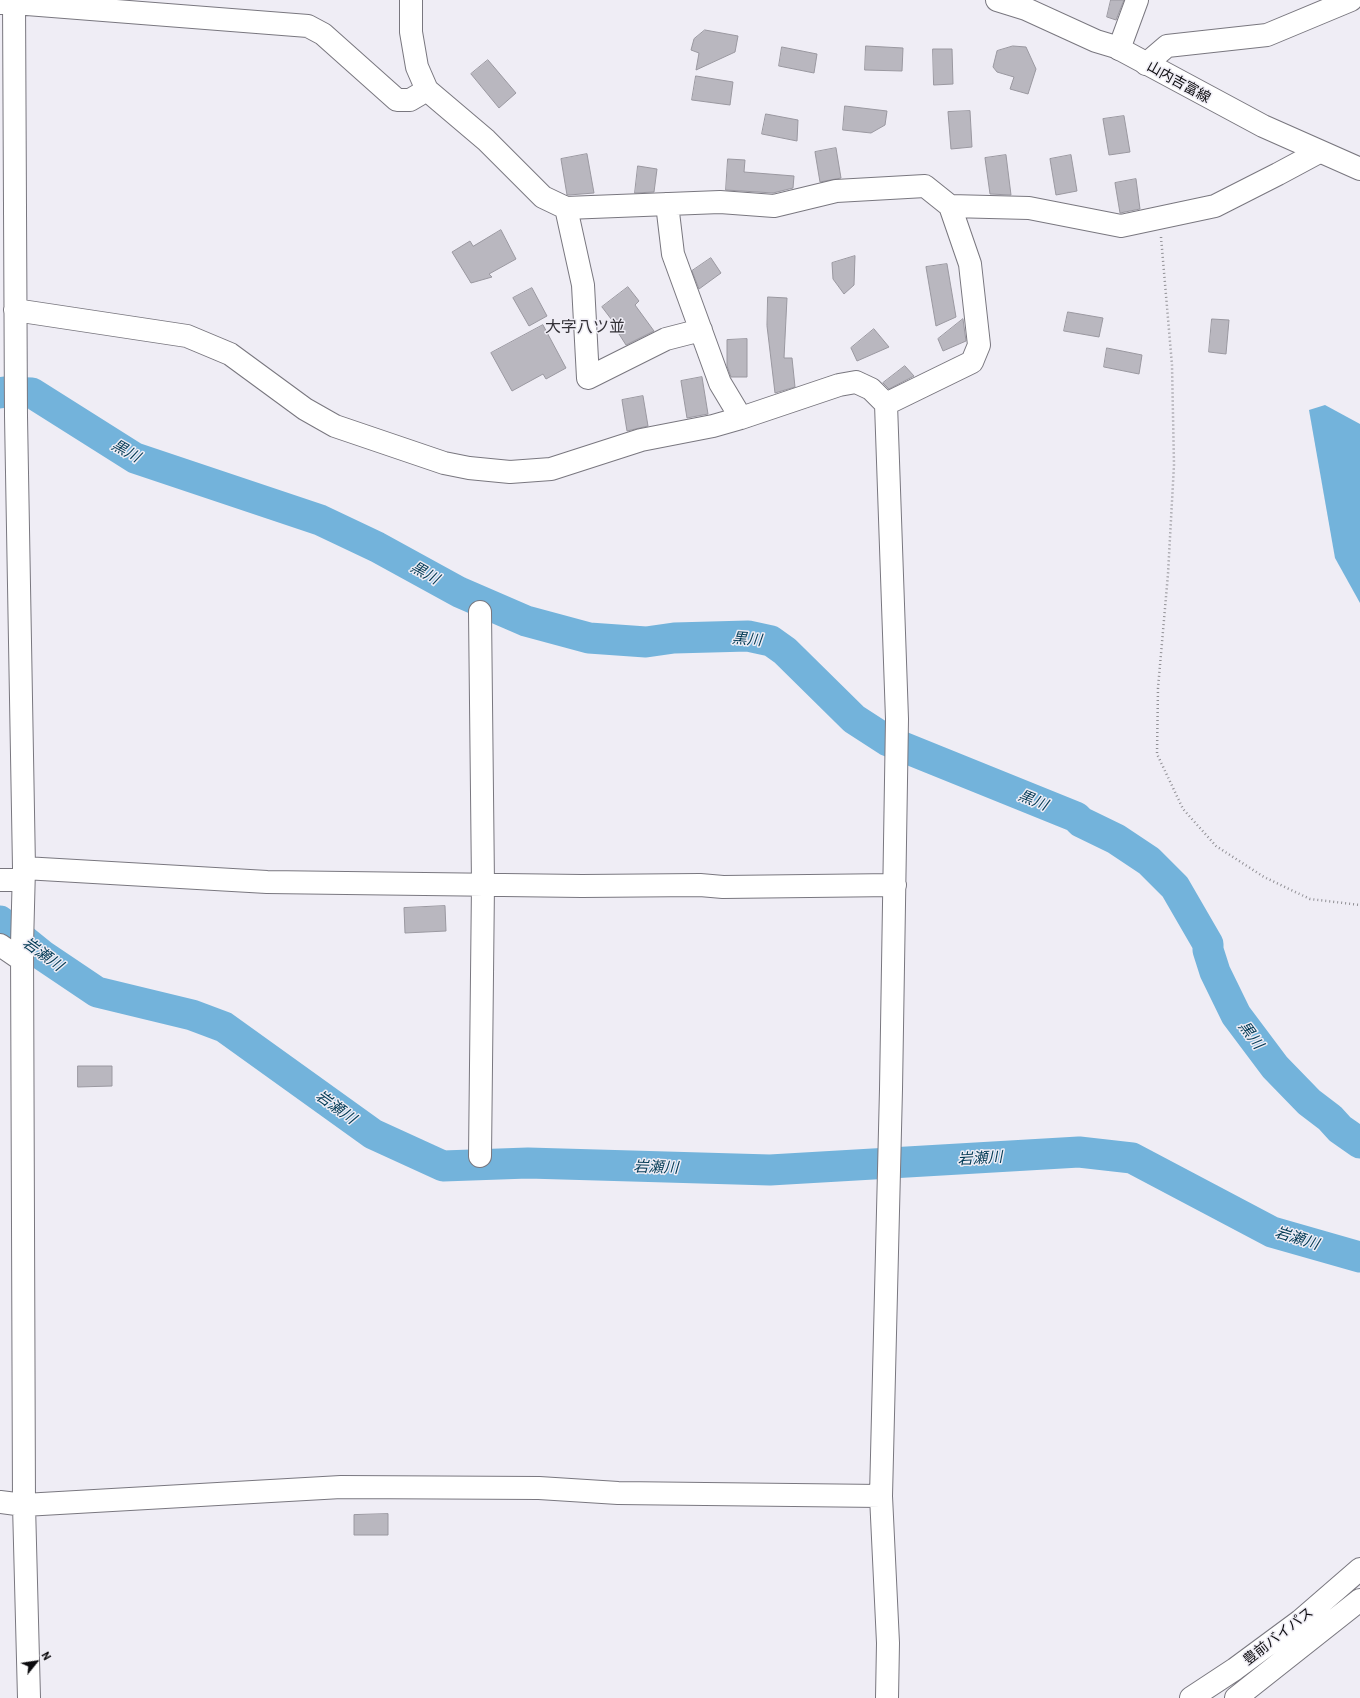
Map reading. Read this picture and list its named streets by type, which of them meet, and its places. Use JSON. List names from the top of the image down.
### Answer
{
  "streets": {
    "main road": ["山内吉富線", "豊前バイパス"]
  },
  "districts": ["大字八ツ並"],
  "water": ["黒川", "岩瀬川"],
  "north": "top right"
}
